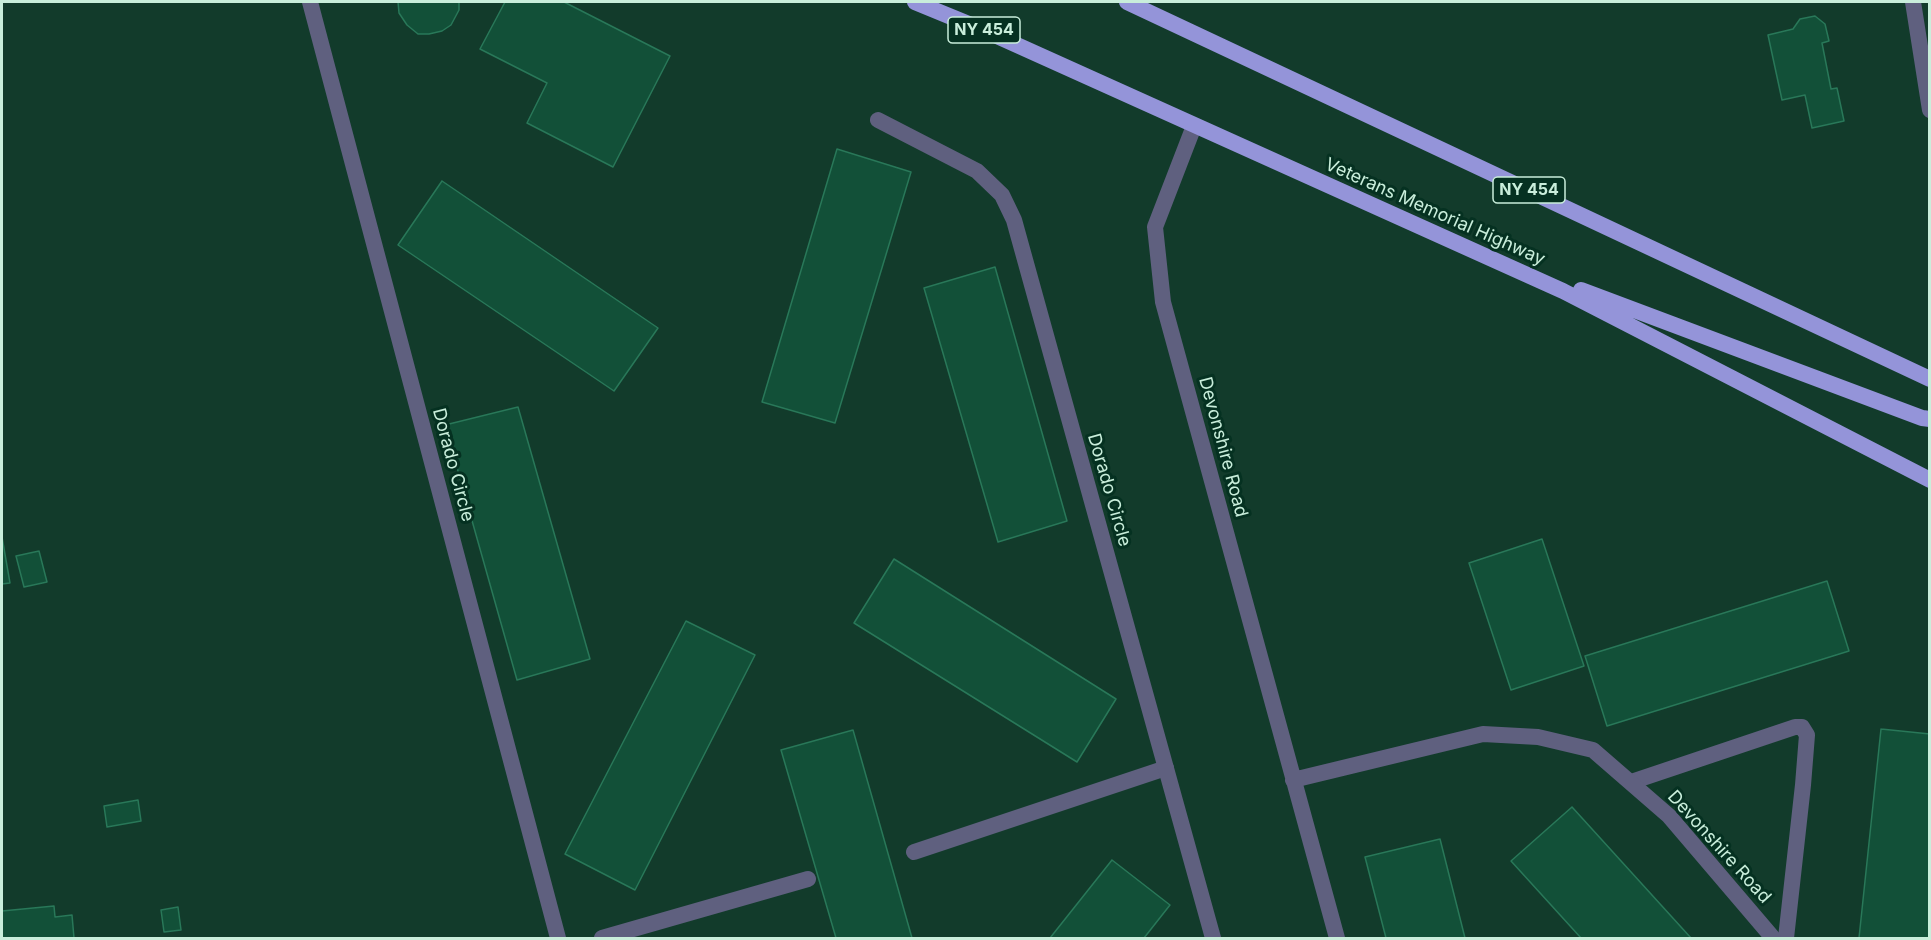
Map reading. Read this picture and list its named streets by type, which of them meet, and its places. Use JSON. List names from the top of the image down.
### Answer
{
  "streets": {
    "highway": ["NY 454", "Veterans Memorial Highway"],
    "street": ["Devonshire Road", "Dorado Circle"]
  },
  "crossings": [
    ["Veterans Memorial Highway", "Devonshire Road"]
  ]
}
